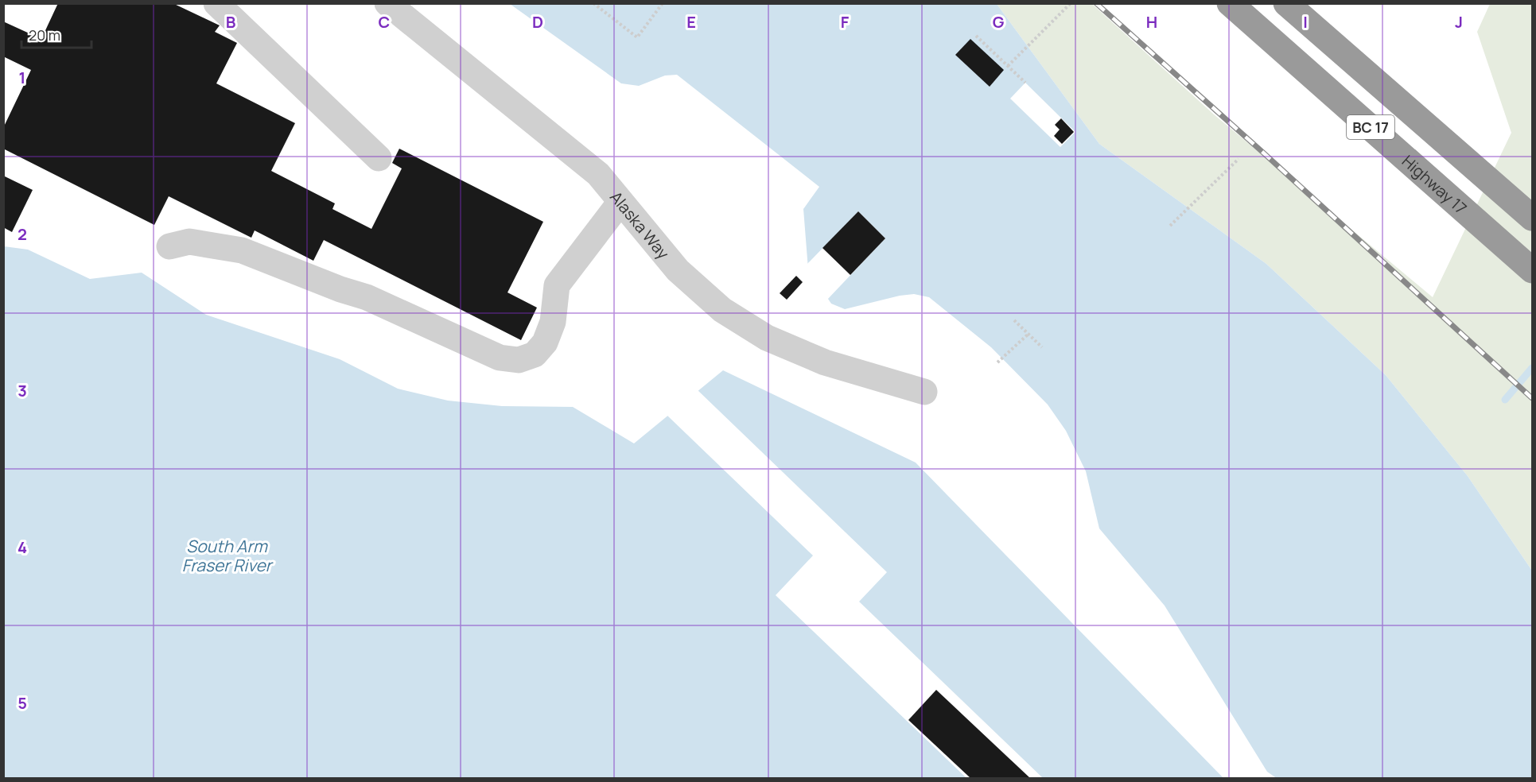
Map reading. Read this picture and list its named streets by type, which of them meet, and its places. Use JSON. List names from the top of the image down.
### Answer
{
  "streets": {
    "highway": ["BC 17", "Highway 17"],
    "street": ["Alaska Way"]
  },
  "water": ["South Arm Fraser River"],
  "scale_bar": "20 m",
  "grid": {
    "columns": [
      "B",
      "C",
      "D",
      "E",
      "F",
      "G",
      "H",
      "I",
      "J"
    ],
    "rows": [
      "1",
      "2",
      "3",
      "4",
      "5"
    ]
  }
}
